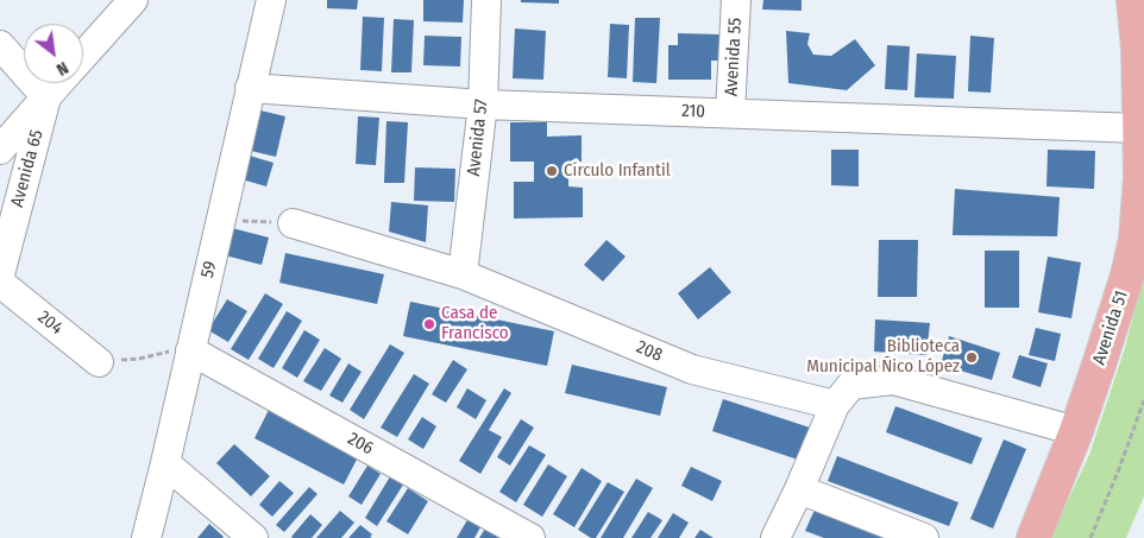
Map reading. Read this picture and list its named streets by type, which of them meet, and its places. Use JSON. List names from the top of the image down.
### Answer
{
  "streets": {
    "main road": ["Avenida 51"],
    "street": [
      "Avenida 55",
      "210",
      "Avenida 57",
      "Avenida 65",
      "59",
      "204",
      "208",
      "206"
    ]
  },
  "crossings": [
    ["Avenida 55", "210"],
    ["210", "Avenida 57"],
    ["210", "59"],
    ["210", "Avenida 51"],
    ["Avenida 57", "208"],
    ["59", "206"]
  ],
  "places": ["Círculo Infantil", "Casa de Francisco", "Biblioteca Municipal Ñico López"],
  "north": "bottom right"
}
